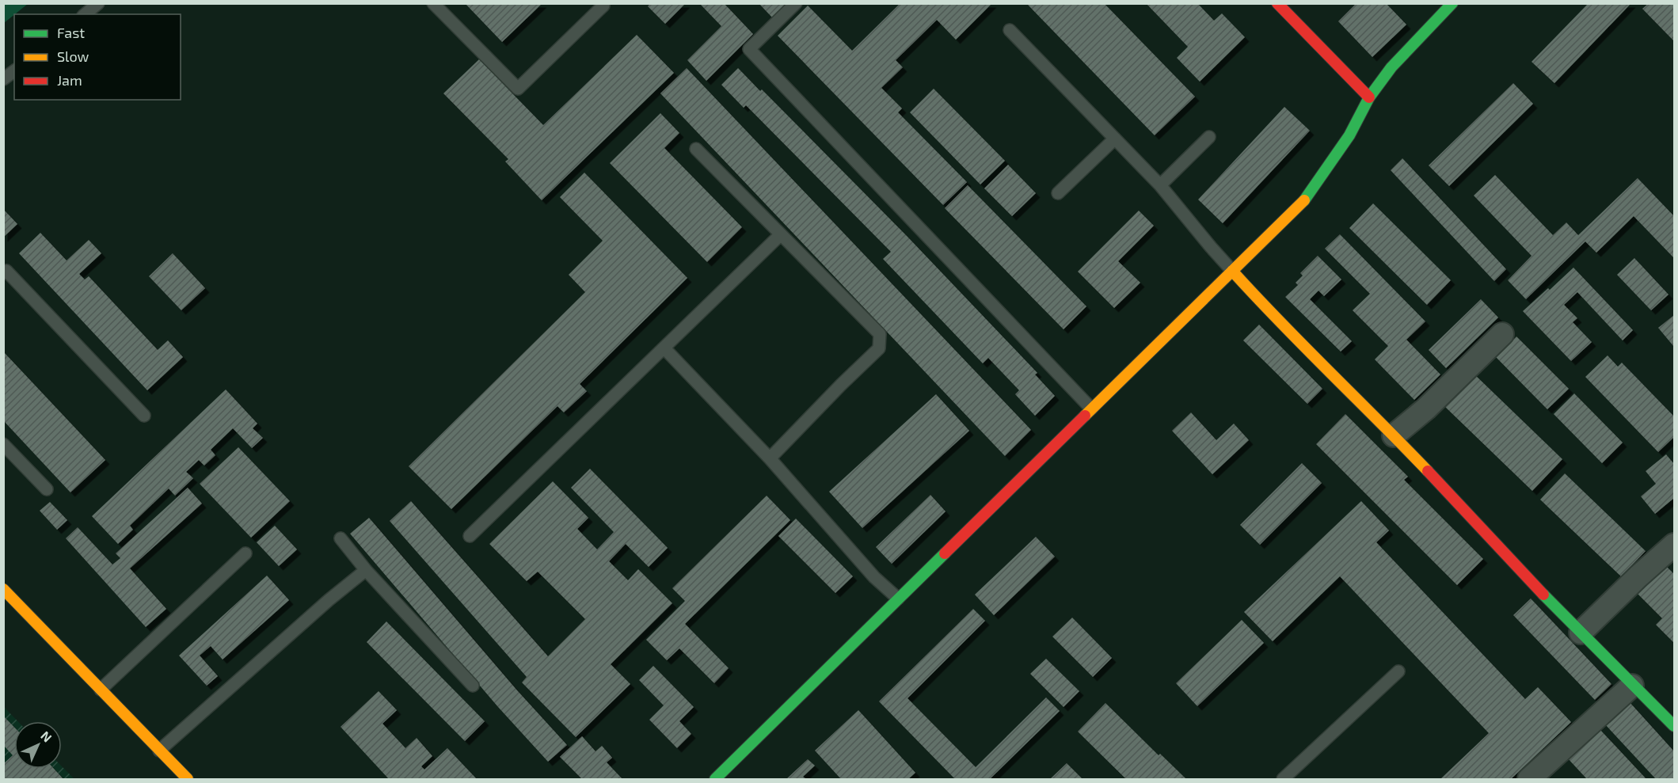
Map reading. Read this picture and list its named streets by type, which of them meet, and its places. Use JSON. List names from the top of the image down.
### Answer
{
  "legend": ["Fast", "Slow", "Jam"],
  "north": "top right"
}
